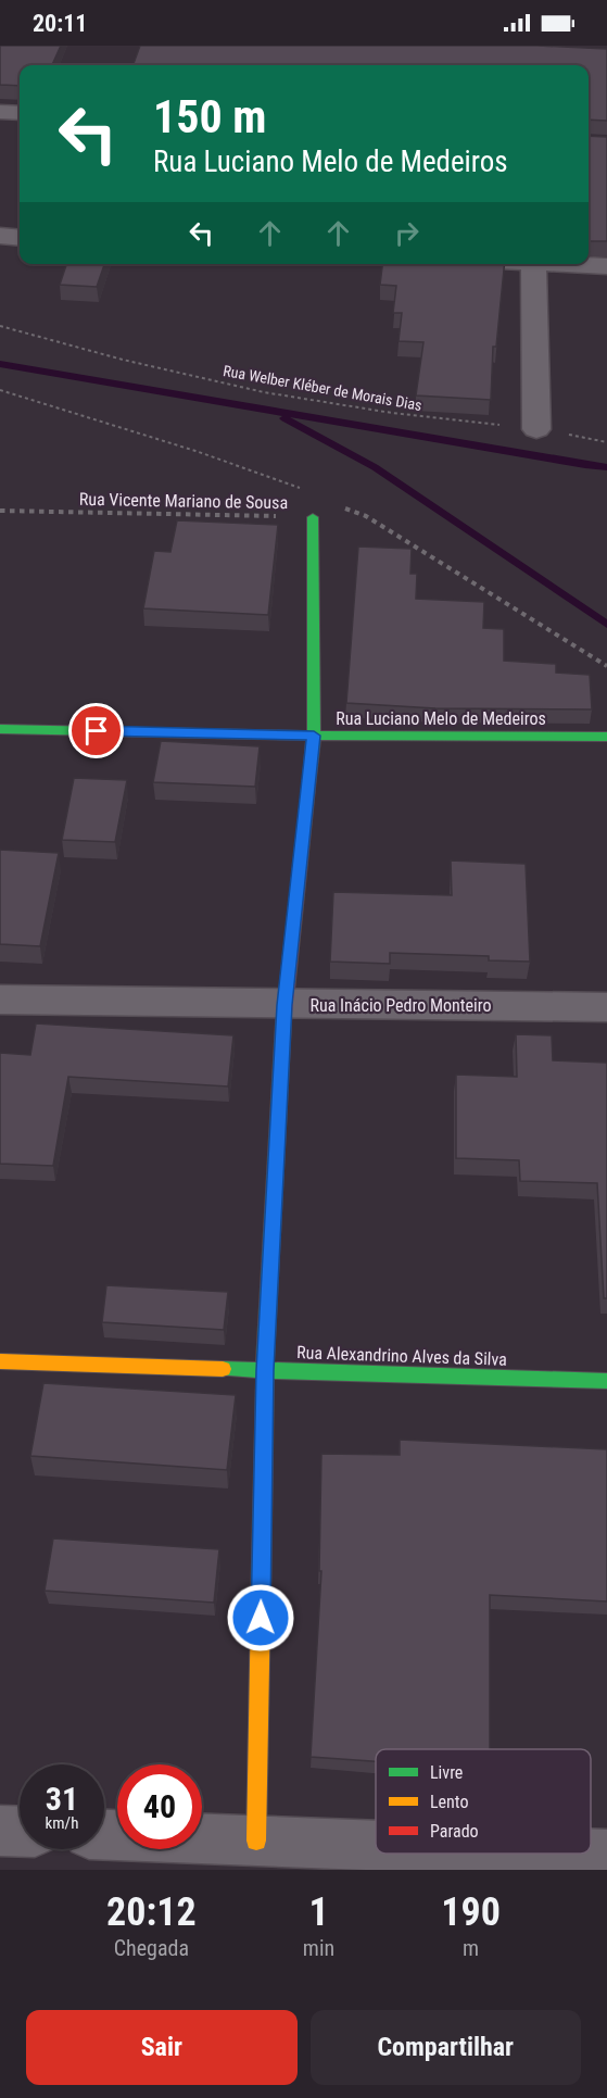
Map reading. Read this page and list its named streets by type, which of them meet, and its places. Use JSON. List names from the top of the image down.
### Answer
{
  "streets": {
    "street": ["Rua Luciano Melo de Medeiros", "Rua Inácio Pedro Monteiro", "Rua Alexandrino Alves da Silva"],
    "path": ["Rua Welber Kléber de Morais Dias", "Rua Vicente Mariano de Sousa"]
  },
  "legend": ["Livre", "Lento", "Parado"],
  "page": {
    "status": "20:11",
    "turn": ["150 m", "Rua Luciano Melo de Medeiros"],
    "speed": "31 km/h",
    "limit": "40",
    "eta": [
      "20:12",
      "Chegada",
      "1",
      "min",
      "190",
      "m"
    ],
    "buttons": ["Sair", "Compartilhar"]
  }
}
